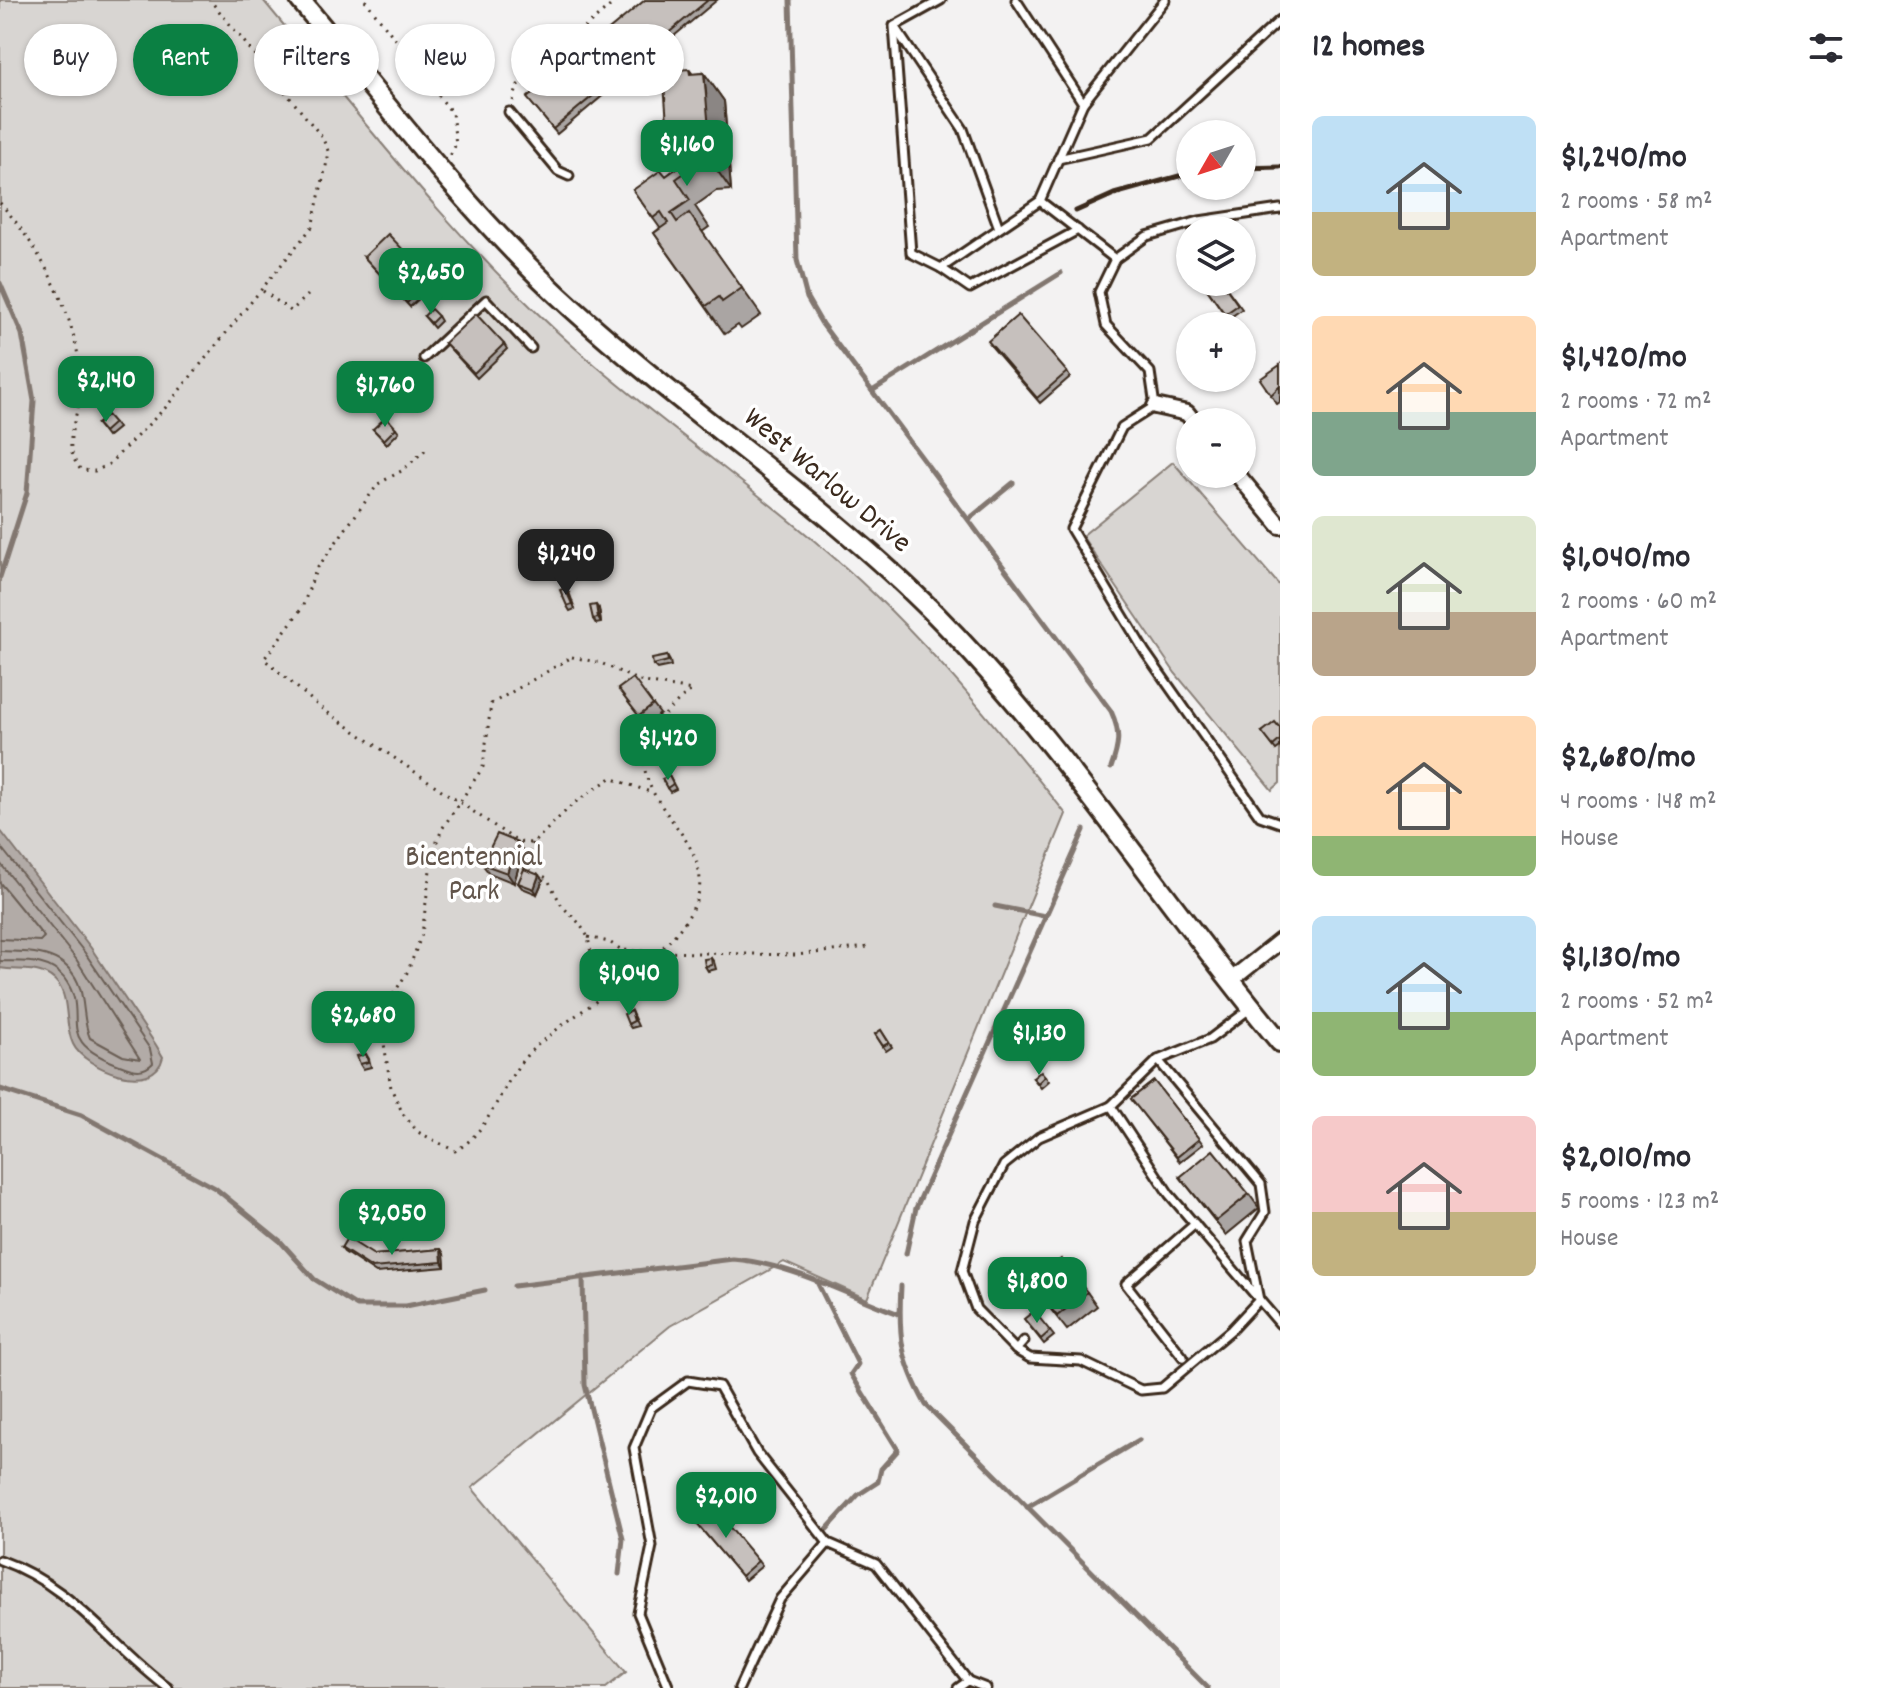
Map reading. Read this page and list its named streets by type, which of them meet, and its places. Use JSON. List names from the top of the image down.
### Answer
{
  "streets": {
    "street": ["West Warlow Drive"]
  },
  "parks": ["Bicentennial Park"],
  "north": "bottom left",
  "page": {
    "heading": "12 homes",
    "chip": [
      "Buy",
      "Rent",
      "Filters",
      "New",
      "Apartment"
    ],
    "list": [
      {
        "name": "$1,240/mo",
        "note": "2 rooms · 58 m² · Apartment"
      },
      {
        "name": "$1,420/mo",
        "note": "2 rooms · 72 m² · Apartment"
      },
      {
        "name": "$1,040/mo",
        "note": "2 rooms · 60 m² · Apartment"
      },
      {
        "name": "$2,680/mo",
        "note": "4 rooms · 148 m² · House"
      },
      {
        "name": "$1,130/mo",
        "note": "2 rooms · 52 m² · Apartment"
      },
      {
        "name": "$2,010/mo",
        "note": "5 rooms · 123 m² · House"
      }
    ],
    "map_buttons": ["+", "−"],
    "price": [
      "$1,160",
      "$2,650",
      "$2,140",
      "$1,760",
      "$1,240",
      "$1,420",
      "$1,040",
      "$2,680",
      "$1,130",
      "$2,050",
      "$1,800",
      "$2,010"
    ]
  }
}
